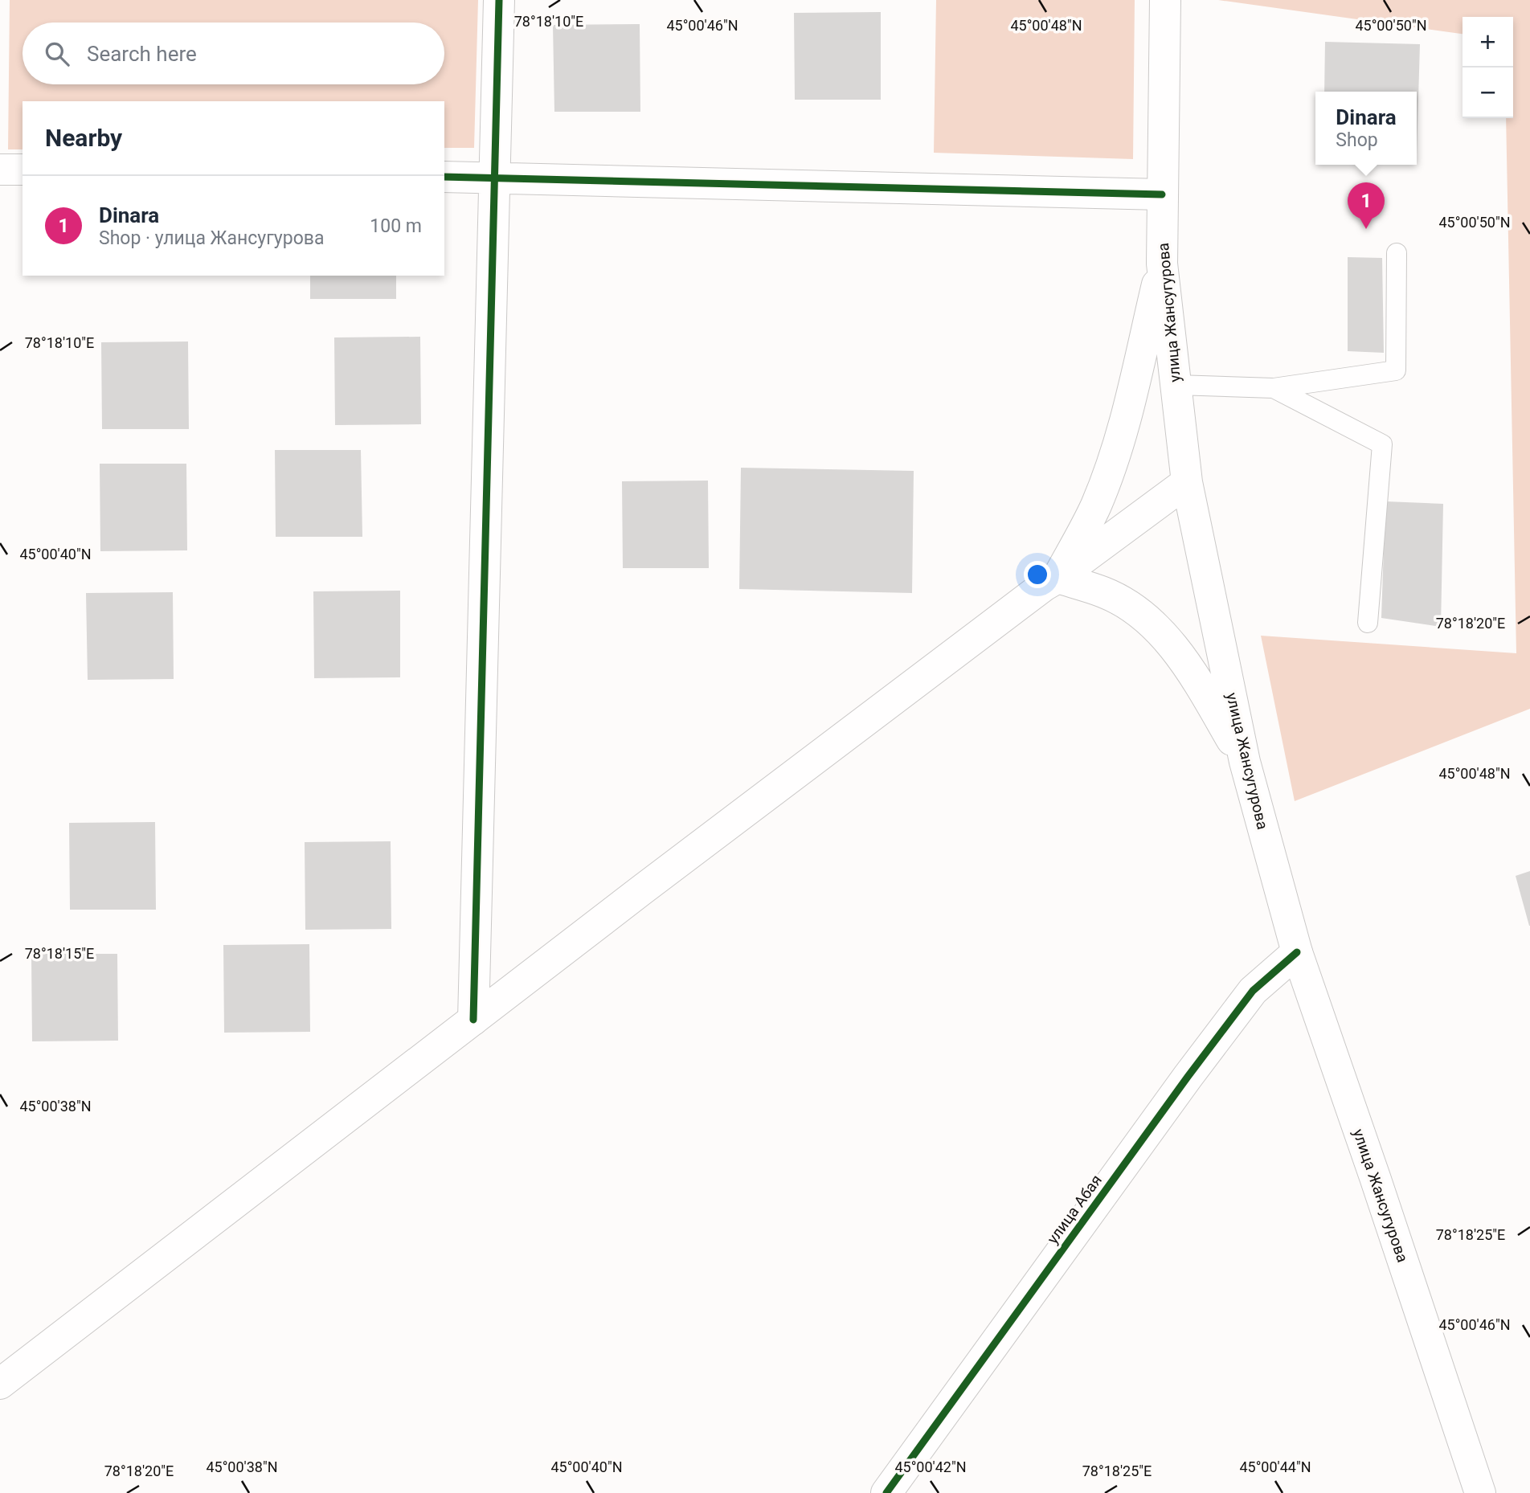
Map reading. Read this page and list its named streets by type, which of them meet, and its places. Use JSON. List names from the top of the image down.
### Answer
{
  "streets": {
    "main road": ["улица Жансугурова", "улица Абая"]
  },
  "crossings": [
    ["улица Жансугурова", "улица Абая"]
  ],
  "page": {
    "map_buttons": ["+", "−"],
    "search": "Search here",
    "popup": ["Dinara", "Shop"],
    "heading": "Nearby",
    "list": [
      {
        "mark": "1",
        "name": "Dinara",
        "note": "Shop · улица Жансугурова",
        "value": "100 m"
      }
    ],
    "pins": "1"
  },
  "coordinates": [
    "78°18'10\"E",
    "45°00'46\"N",
    "45°00'48\"N",
    "45°00'50\"N",
    "45°00'40\"N",
    "78°18'20\"E",
    "78°18'15\"E",
    "45°00'38\"N",
    "78°18'25\"E",
    "45°00'42\"N",
    "45°00'44\"N"
  ]
}
